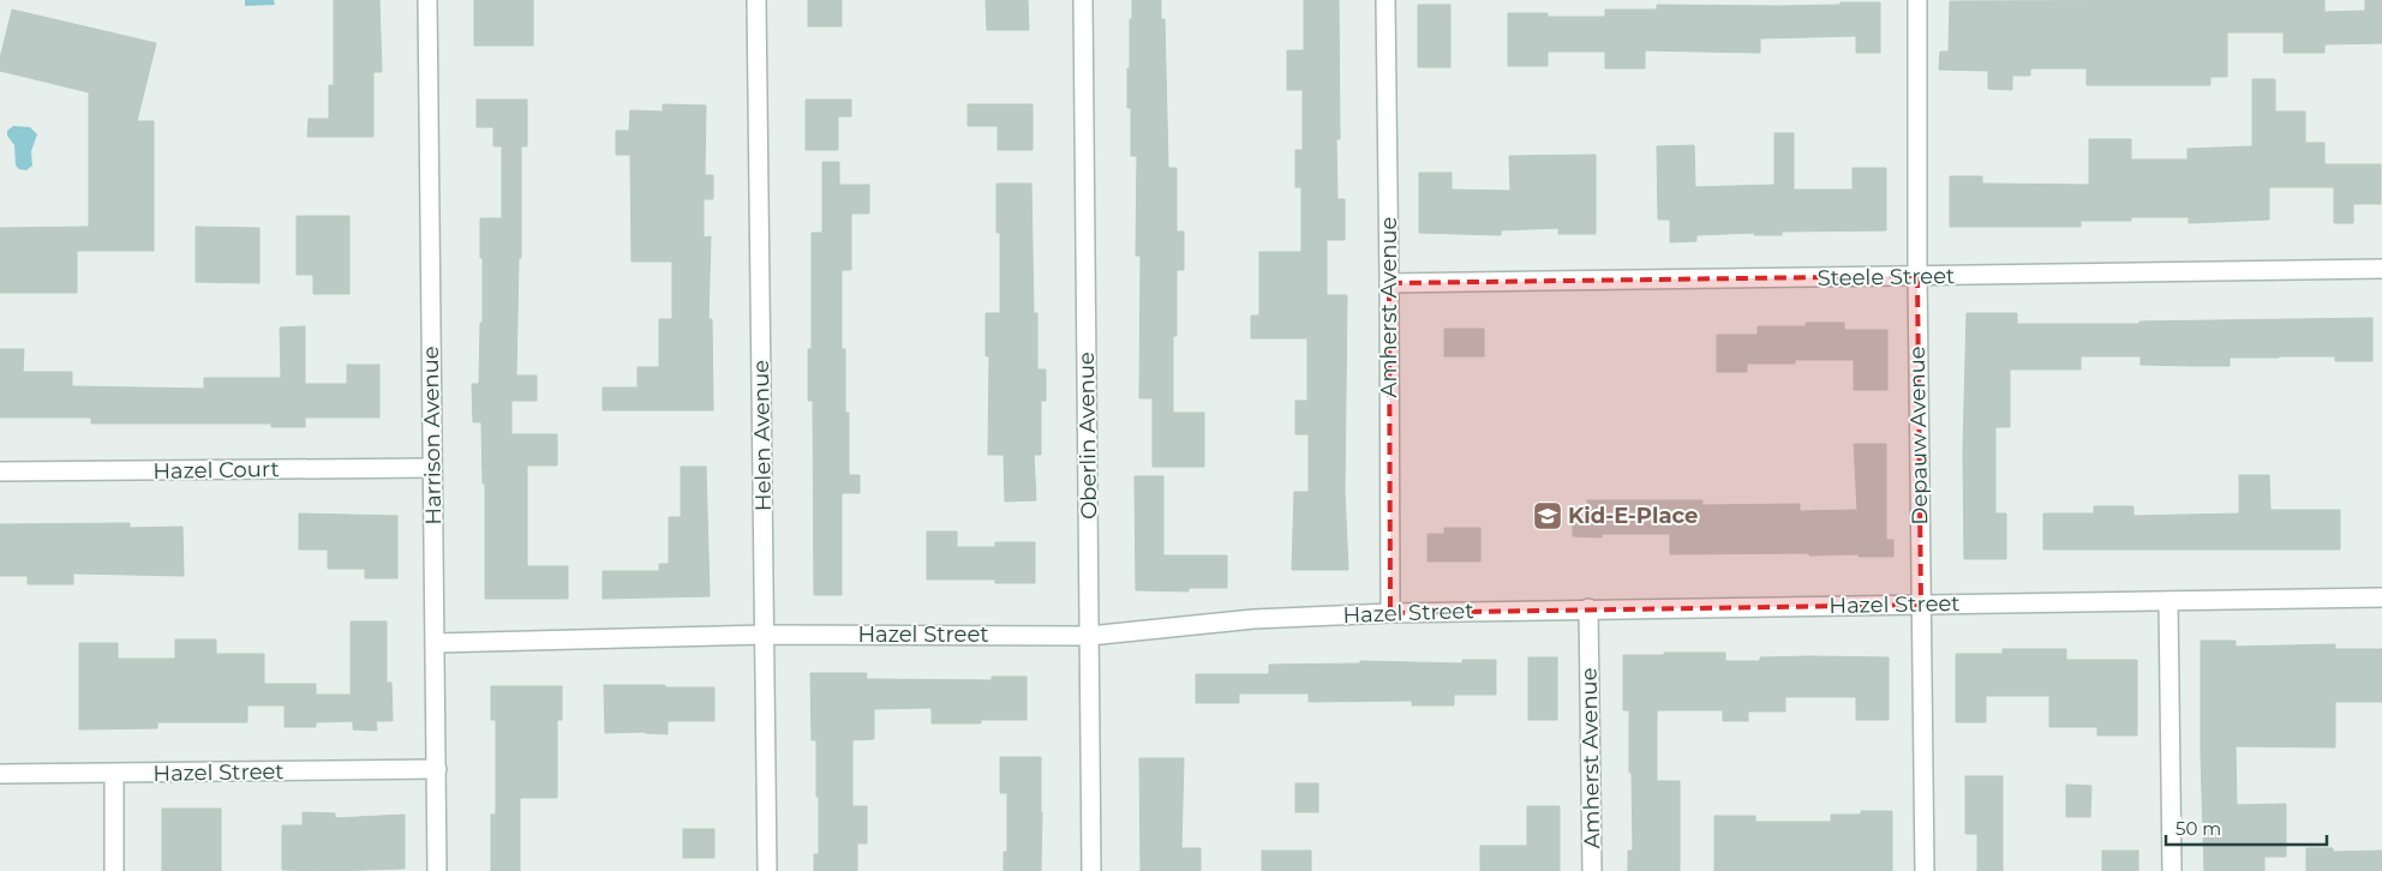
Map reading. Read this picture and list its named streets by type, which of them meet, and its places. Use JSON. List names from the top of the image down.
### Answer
{
  "streets": {
    "street": [
      "Steele Street",
      "Amherst Avenue",
      "Harrison Avenue",
      "Helen Avenue",
      "Oberlin Avenue",
      "Depauw Avenue",
      "Hazel Court",
      "Hazel Street"
    ]
  },
  "crossings": [
    ["Steele Street", "Amherst Avenue"],
    ["Steele Street", "Depauw Avenue"],
    ["Amherst Avenue", "Hazel Street"],
    ["Harrison Avenue", "Hazel Court"],
    ["Harrison Avenue", "Hazel Street"],
    ["Helen Avenue", "Hazel Street"],
    ["Oberlin Avenue", "Hazel Street"],
    ["Depauw Avenue", "Hazel Street"]
  ],
  "places": {
    "school or university": ["Kid-E-Place"]
  },
  "scale_bar": "50 m"
}
